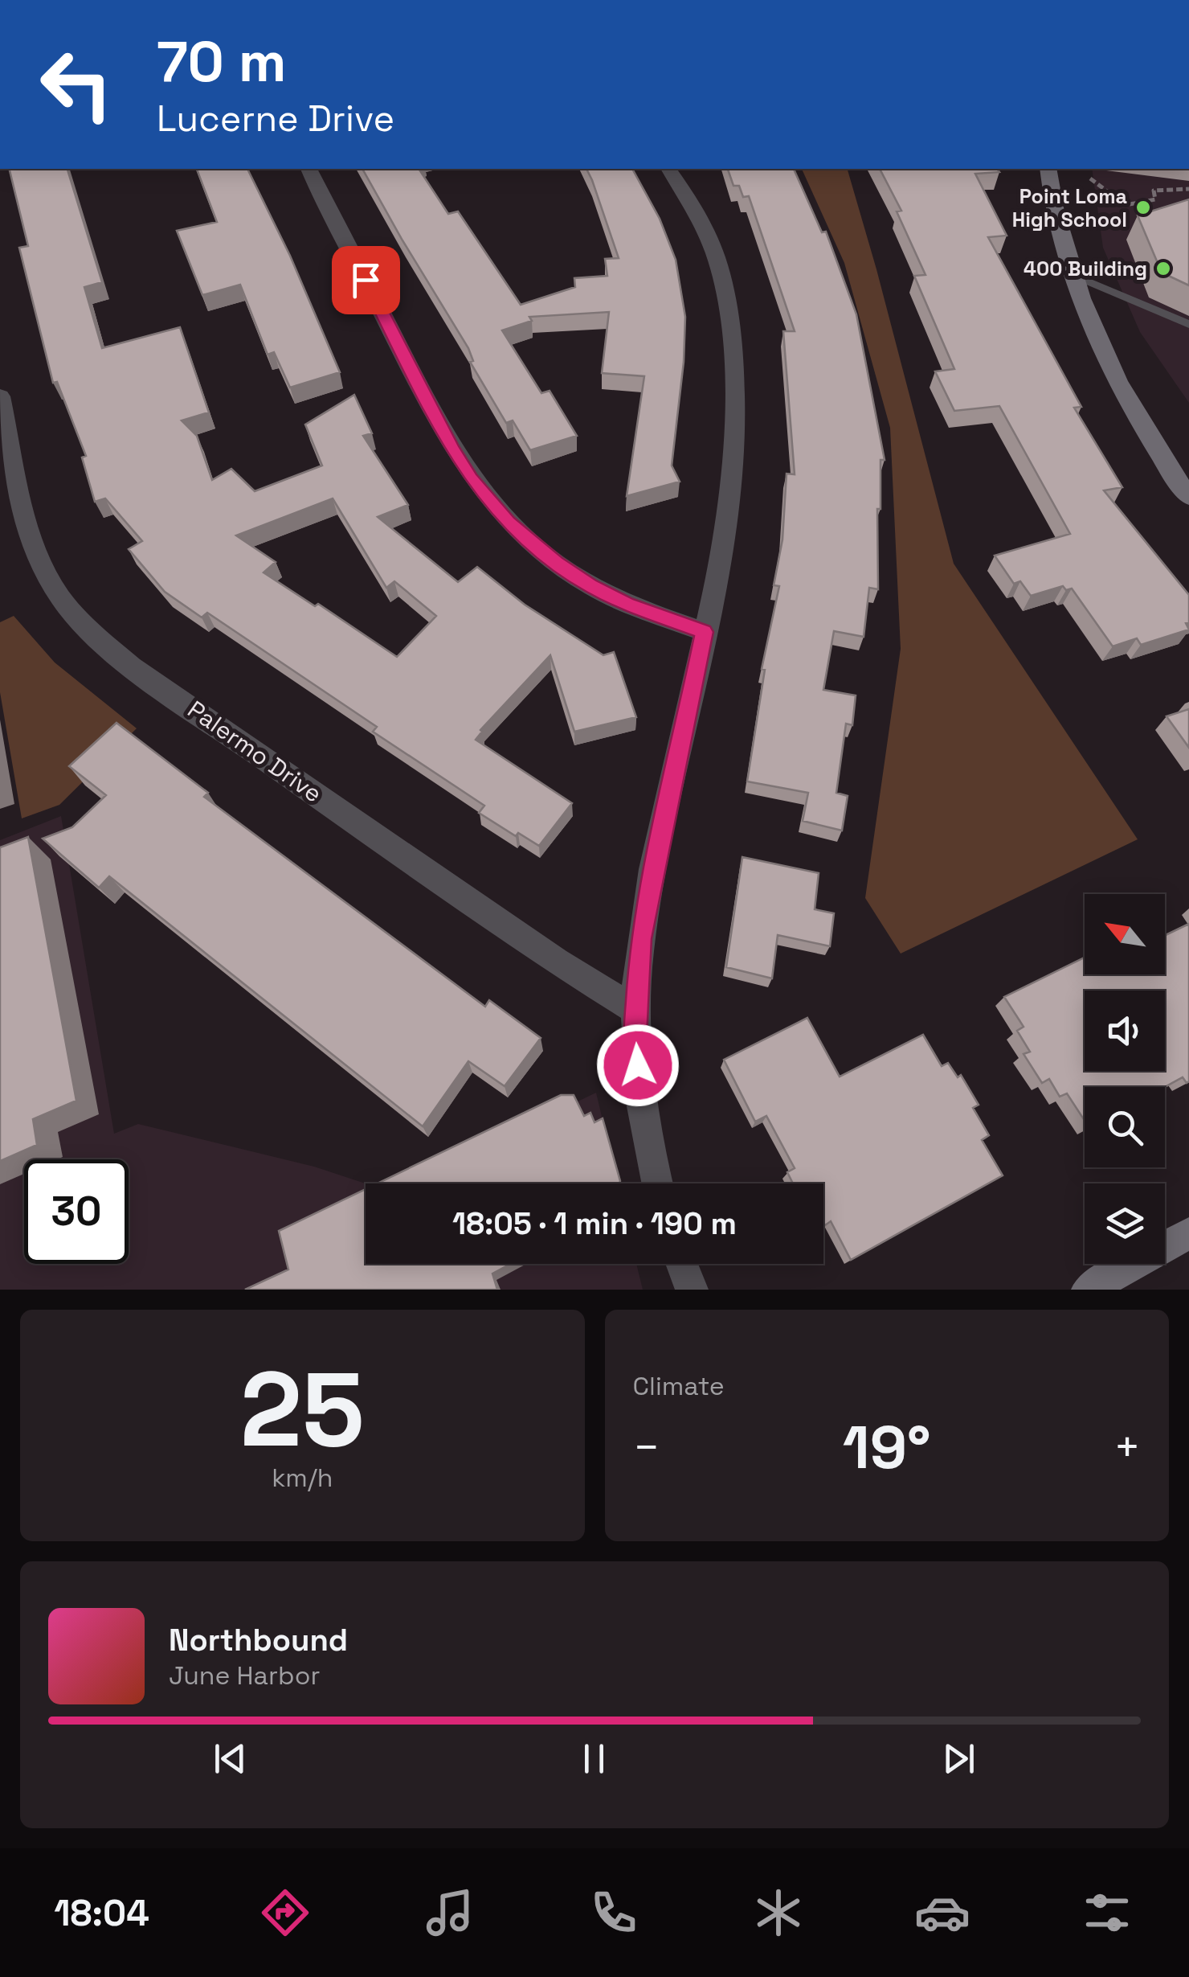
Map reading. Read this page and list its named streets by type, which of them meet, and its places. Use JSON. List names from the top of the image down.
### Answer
{
  "streets": {
    "street": ["Palermo Drive"]
  },
  "places": ["Point Loma High School", "400 Building"],
  "north": "top left",
  "page": {
    "turn": ["70 m", "Lucerne Drive"],
    "limit": "30",
    "trip": "18:05 · 1 min · 190 m",
    "tile": [
      ["25", "km/h"],
      "Climate"
    ],
    "heat": ["−", "19°", "+"],
    "song": ["Northbound", "June Harbor"],
    "tabs": "18:04"
  }
}
